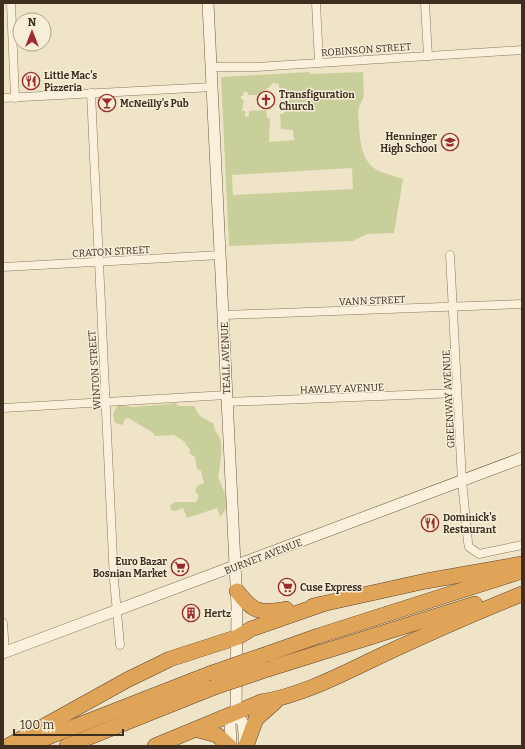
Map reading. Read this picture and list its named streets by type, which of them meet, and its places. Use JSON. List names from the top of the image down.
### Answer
{
  "streets": {
    "street": [
      "ROBINSON STREET",
      "CRATON STREET",
      "VANN STREET",
      "TEALL AVENUE",
      "WINTON STREET",
      "HAWLEY AVENUE",
      "GREENWAY AVENUE",
      "BURNET AVENUE"
    ]
  },
  "crossings": [
    ["ROBINSON STREET", "TEALL AVENUE"],
    ["CRATON STREET", "TEALL AVENUE"],
    ["CRATON STREET", "WINTON STREET"],
    ["VANN STREET", "TEALL AVENUE"],
    ["VANN STREET", "GREENWAY AVENUE"],
    ["TEALL AVENUE", "HAWLEY AVENUE"],
    ["TEALL AVENUE", "BURNET AVENUE"],
    ["WINTON STREET", "HAWLEY AVENUE"],
    ["WINTON STREET", "BURNET AVENUE"],
    ["HAWLEY AVENUE", "GREENWAY AVENUE"],
    ["GREENWAY AVENUE", "BURNET AVENUE"]
  ],
  "places": {
    "restaurant": ["Little Mac's Pizzeria", "Dominick's Restaurant"],
    "church": ["Transfiguration Church"],
    "bar": ["McNeilly's Pub"],
    "school or university": ["Henninger High School"],
    "supermarket": ["Euro Bazar Bosnian Market", "Cuse Express"],
    "building": ["Hertz"]
  },
  "scale_bar": "100 m",
  "north": "top"
}
